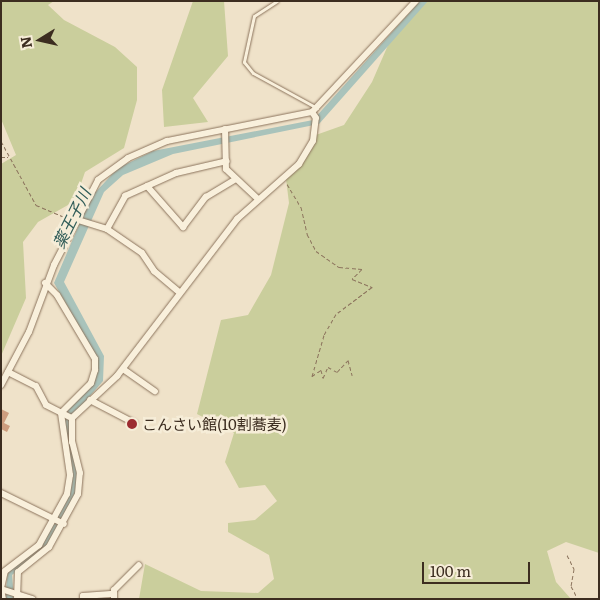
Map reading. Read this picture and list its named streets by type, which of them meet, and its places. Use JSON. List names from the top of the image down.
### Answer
{
  "water": ["薬王子川"],
  "places": ["こんさい館(10割蕎麦)"],
  "scale_bar": "100 m",
  "north": "left"
}
